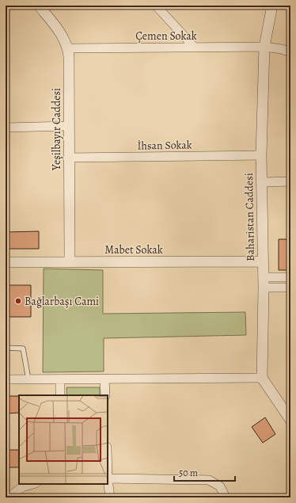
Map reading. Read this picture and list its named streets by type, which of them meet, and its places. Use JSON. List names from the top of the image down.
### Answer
{
  "streets": {
    "street": [
      "Çemen Sokak",
      "Yeşilbayır Caddesi",
      "İhsan Sokak",
      "Baharistan Caddesi",
      "Mabet Sokak"
    ]
  },
  "crossings": [
    ["Çemen Sokak", "Yeşilbayır Caddesi"],
    ["Çemen Sokak", "Baharistan Caddesi"],
    ["Yeşilbayır Caddesi", "İhsan Sokak"],
    ["Yeşilbayır Caddesi", "Mabet Sokak"],
    ["İhsan Sokak", "Baharistan Caddesi"],
    ["Baharistan Caddesi", "Mabet Sokak"]
  ],
  "places": ["Bağlarbaşı Cami"],
  "scale_bar": "50 m"
}
